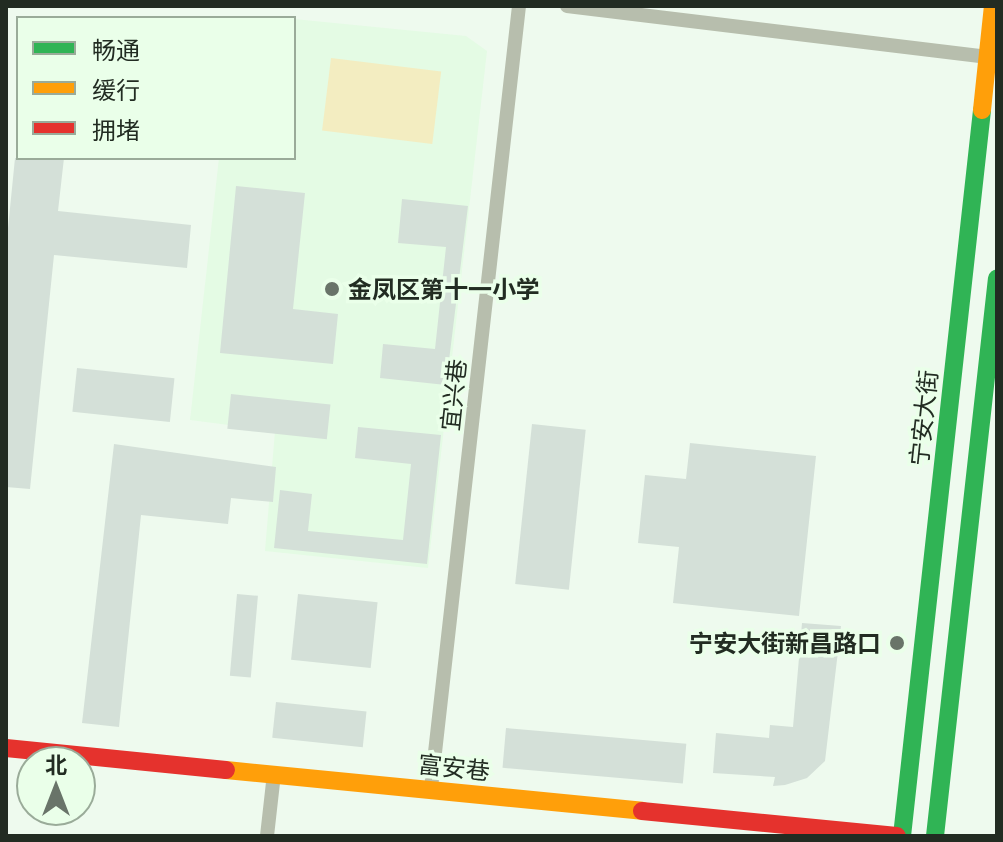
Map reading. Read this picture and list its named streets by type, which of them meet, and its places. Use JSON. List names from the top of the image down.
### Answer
{
  "streets": {
    "main road": ["宁安大街", "富安巷"],
    "street": ["宜兴巷"]
  },
  "crossings": [
    ["宜兴巷", "富安巷"],
    ["宁安大街", "富安巷"]
  ],
  "places": ["金凤区第十一小学", "宁安大街新昌路口"],
  "legend": ["畅通", "缓行", "拥堵"],
  "north": "top"
}
